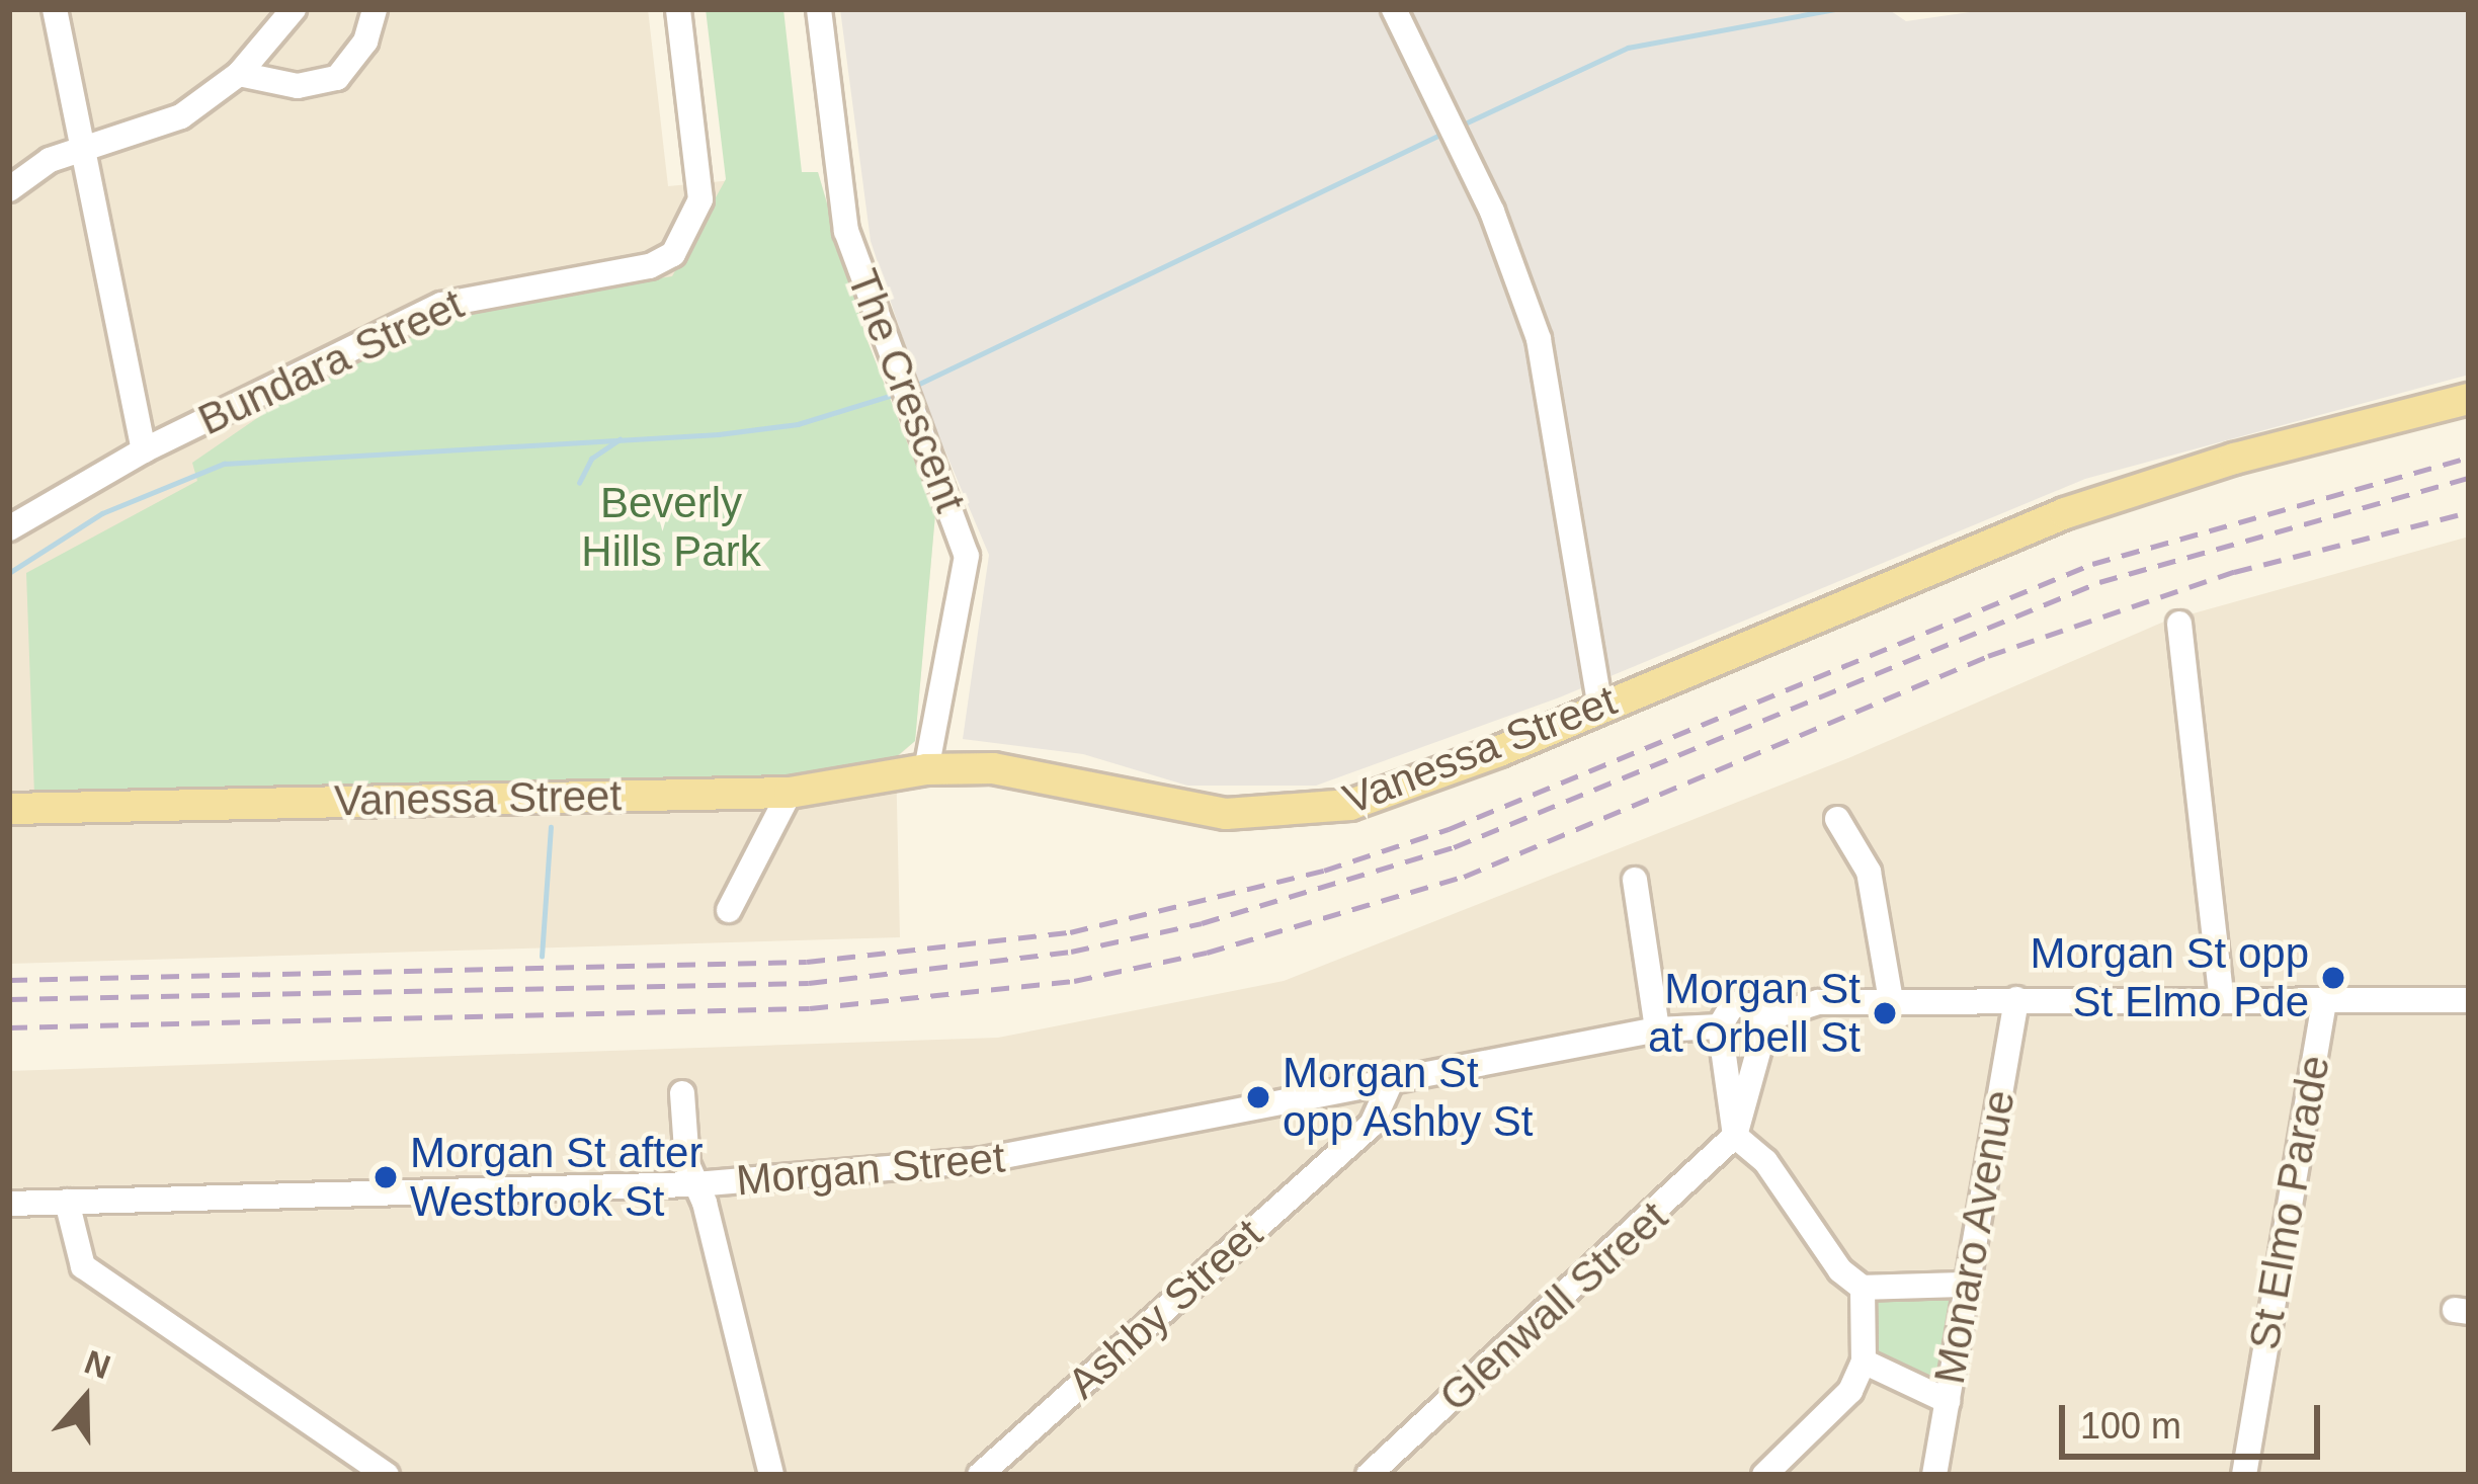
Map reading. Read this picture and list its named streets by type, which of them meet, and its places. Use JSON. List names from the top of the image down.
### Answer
{
  "streets": {
    "main road": ["Vanessa Street"],
    "street": [
      "Bundara Street",
      "The Crescent",
      "Morgan Street",
      "St Elmo Parade",
      "Monaro Avenue",
      "Glenwall Street",
      "Ashby Street"
    ]
  },
  "crossings": [
    ["The Crescent", "Vanessa Street"],
    ["Morgan Street", "Ashby Street"]
  ],
  "parks": ["Beverly Hills Park"],
  "places": [
    "Morgan St opp St Elmo Pde",
    "Morgan St at Orbell St",
    "Morgan St opp Ashby St",
    "Morgan St after Westbrook St"
  ],
  "scale_bar": "100 m",
  "north": "top"
}
